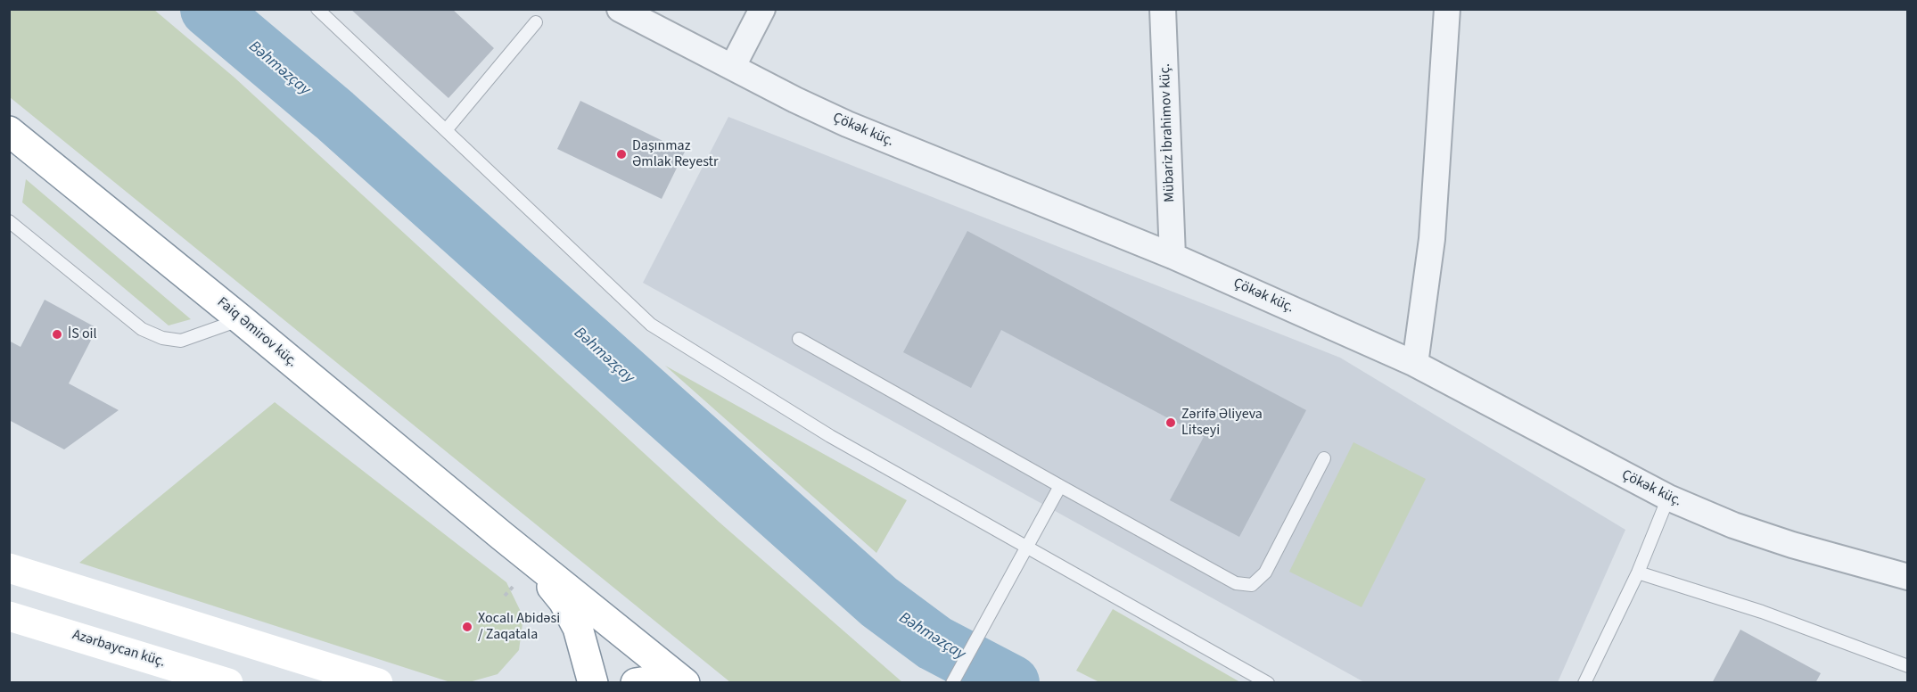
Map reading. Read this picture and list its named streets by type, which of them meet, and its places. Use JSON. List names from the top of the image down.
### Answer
{
  "streets": {
    "main road": ["Faiq Əmirov küç.", "Azərbaycan küç."],
    "street": ["Çökək küç.", "Mübariz İbrahimov küç."]
  },
  "crossings": [
    ["Çökək küç.", "Mübariz İbrahimov küç."]
  ],
  "water": ["Bəhməzçay"],
  "places": [
    "Daşınmaz Əmlak Reyestr",
    "İS oil",
    "Zərifə Əliyeva Litseyi",
    "Xocalı Abidəsi / Zaqatala"
  ]
}
